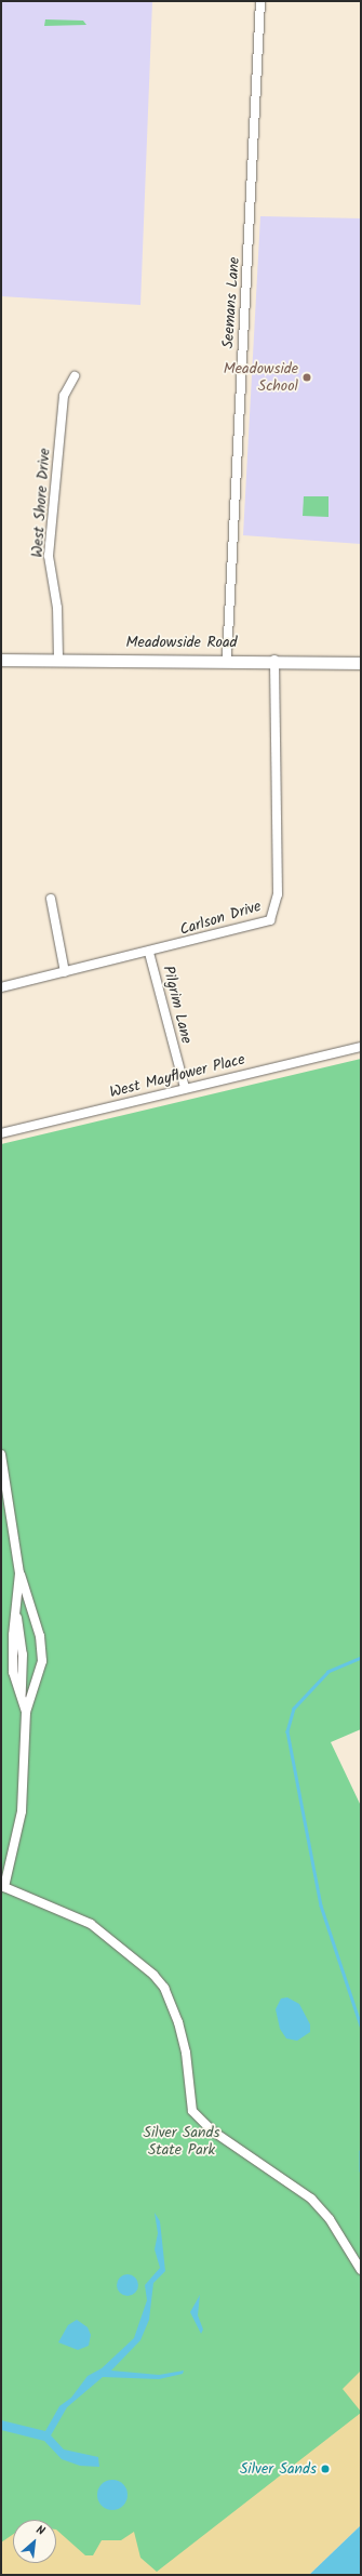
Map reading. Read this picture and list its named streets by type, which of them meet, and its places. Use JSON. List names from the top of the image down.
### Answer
{
  "streets": {
    "main road": ["Meadowside Road"],
    "street": [
      "Seemans Lane",
      "West Shore Drive",
      "Carlson Drive",
      "Pilgrim Lane",
      "West Mayflower Place"
    ]
  },
  "crossings": [
    ["Seemans Lane", "Meadowside Road"],
    ["West Shore Drive", "Meadowside Road"],
    ["Meadowside Road", "Carlson Drive"],
    ["Carlson Drive", "Pilgrim Lane"],
    ["Pilgrim Lane", "West Mayflower Place"]
  ],
  "parks": ["Silver Sands State Park"],
  "places": ["Meadowside School", "Silver Sands"],
  "north": "top right"
}
